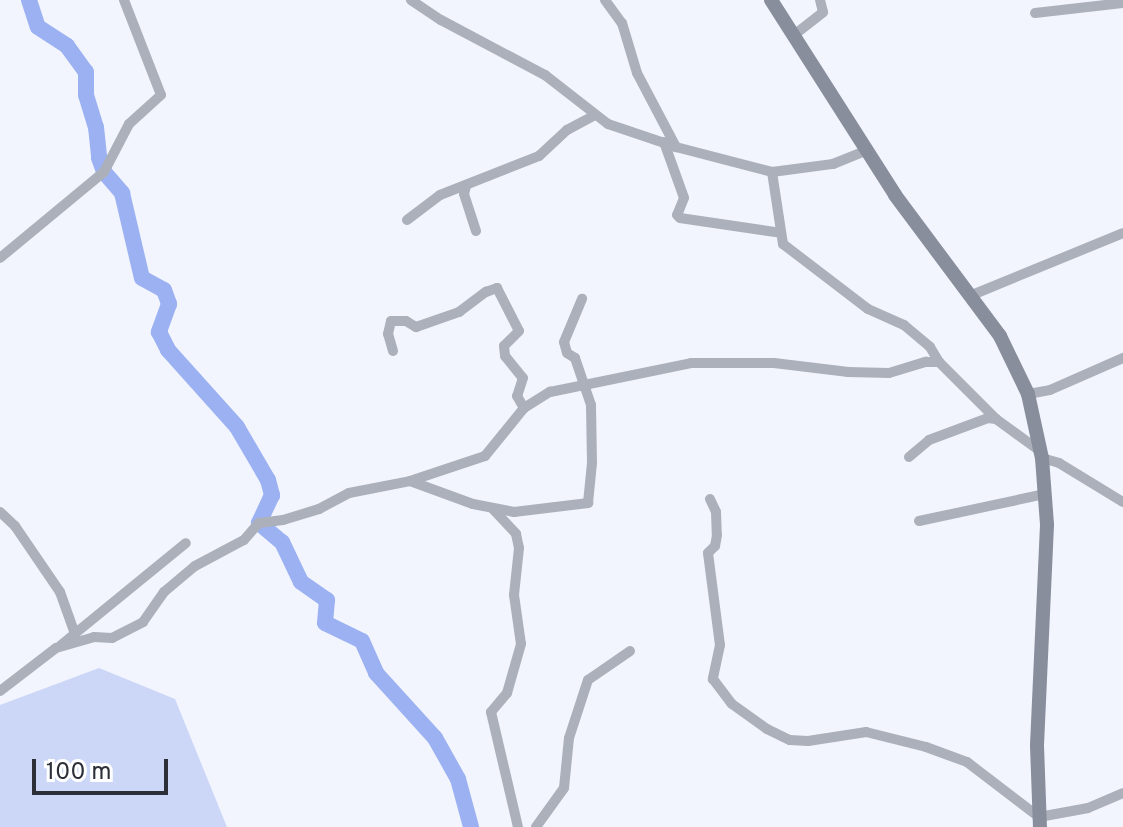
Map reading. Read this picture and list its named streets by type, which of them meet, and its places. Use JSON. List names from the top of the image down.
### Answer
{
  "scale_bar": "100 m"
}
